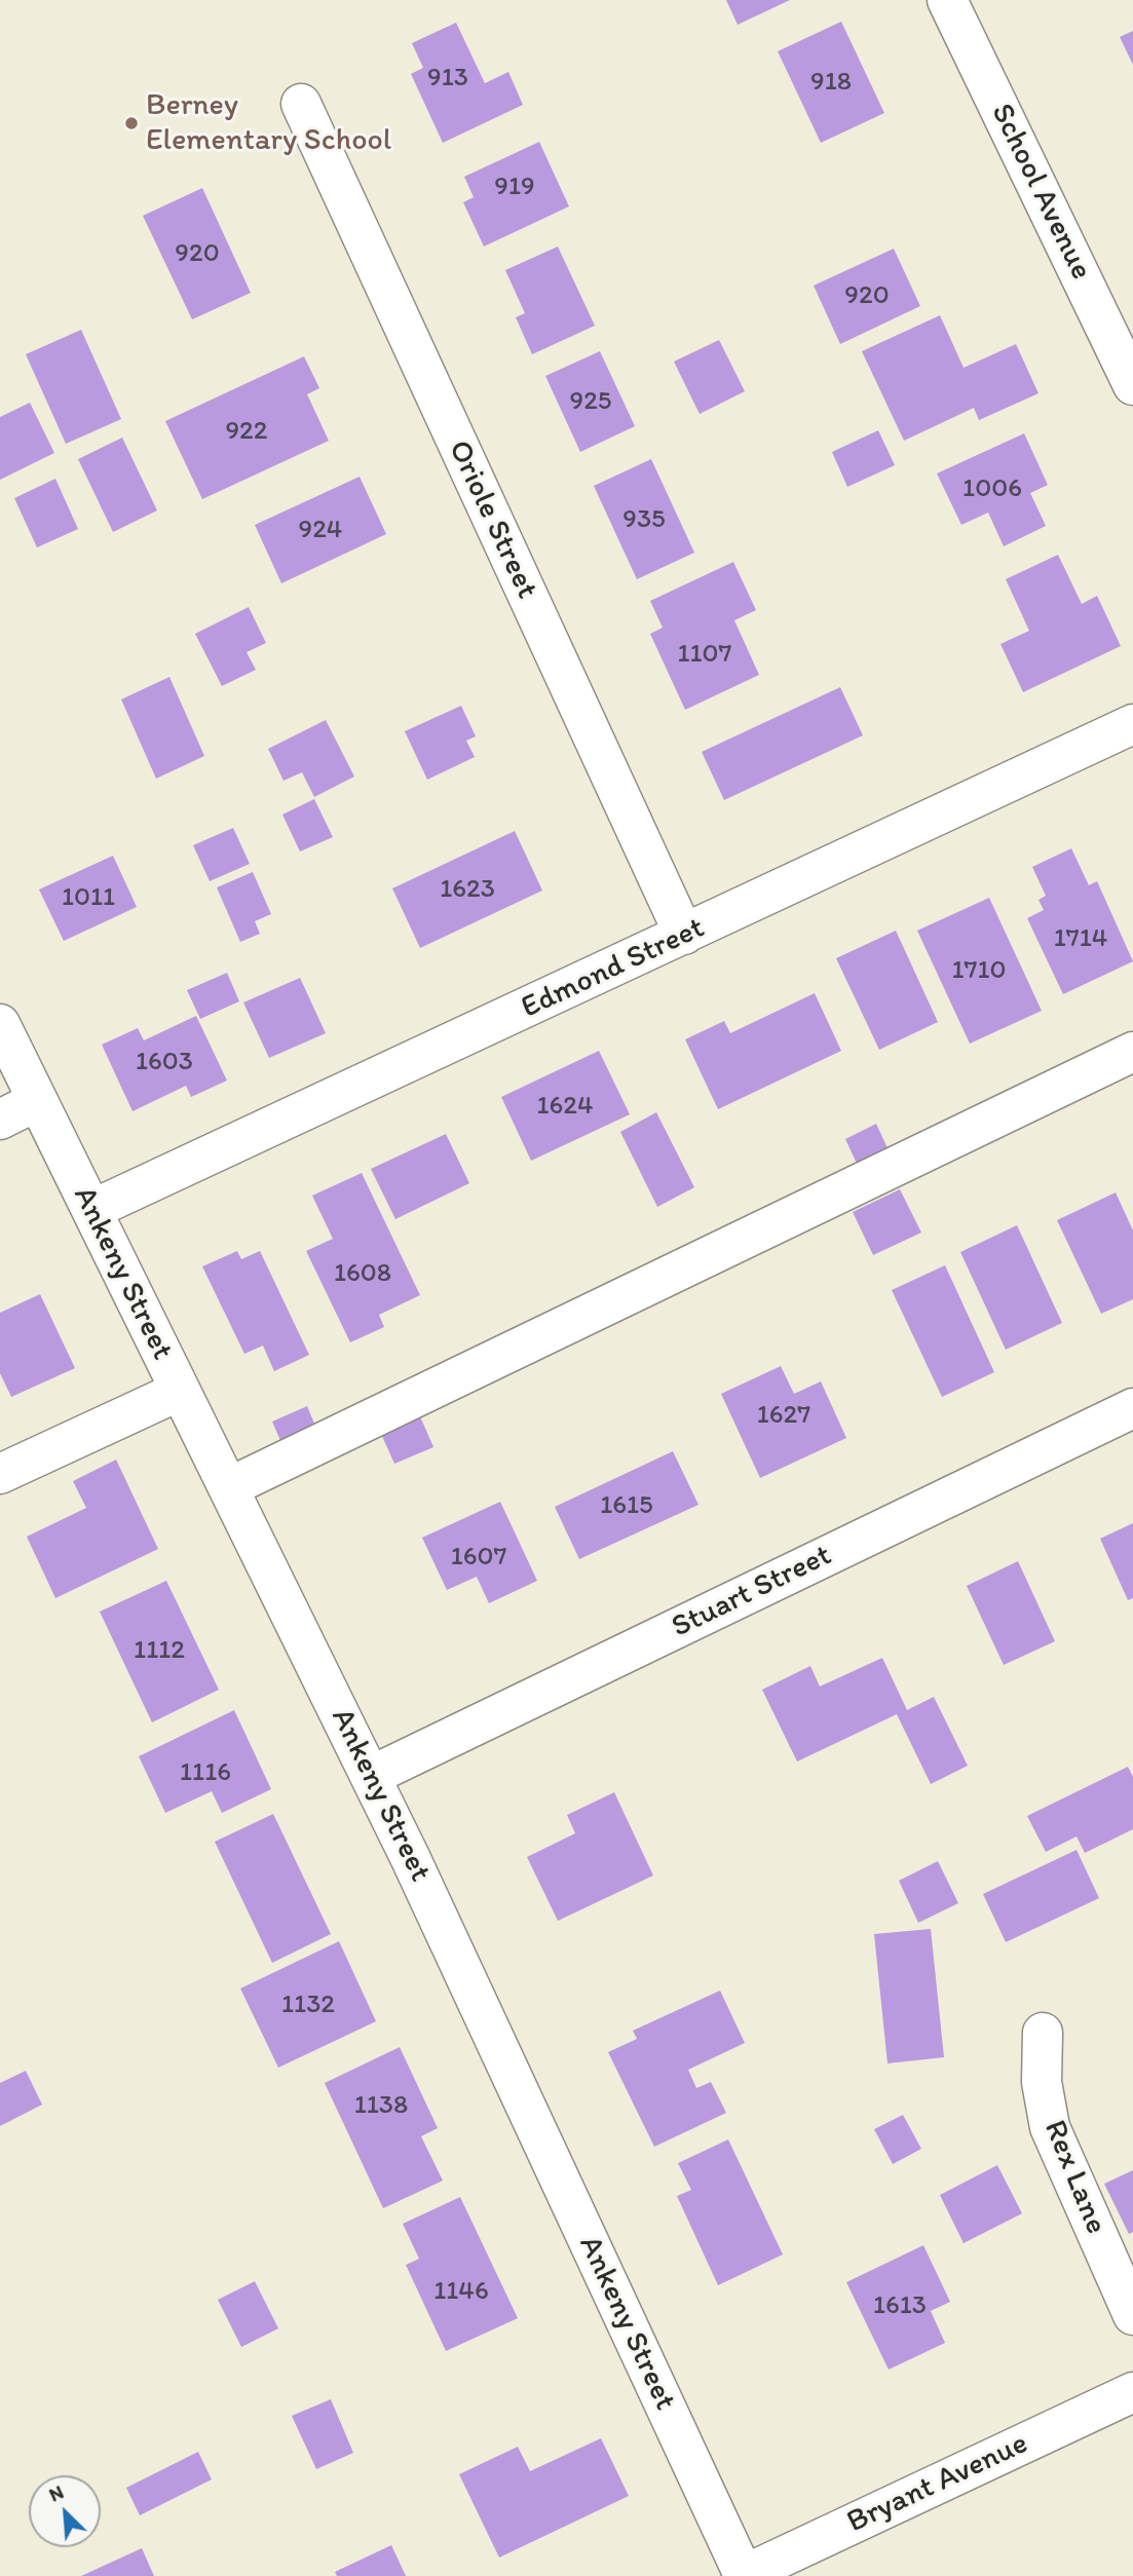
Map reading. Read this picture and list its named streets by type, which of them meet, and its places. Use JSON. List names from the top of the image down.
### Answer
{
  "streets": {
    "street": [
      "School Avenue",
      "Oriole Street",
      "Edmond Street",
      "Ankeny Street",
      "Stuart Street",
      "Rex Lane",
      "Bryant Avenue"
    ]
  },
  "crossings": [
    ["Oriole Street", "Edmond Street"],
    ["Edmond Street", "Ankeny Street"],
    ["Ankeny Street", "Stuart Street"],
    ["Ankeny Street", "Bryant Avenue"]
  ],
  "places": ["Berney Elementary School"],
  "house_numbers": [
    "913",
    "918",
    "919",
    "920",
    "920",
    "925",
    "922",
    "1006",
    "935",
    "924",
    "1107",
    "1623",
    "1011",
    "1714",
    "1710",
    "1603",
    "1624",
    "1608",
    "1627",
    "1615",
    "1607",
    "1112",
    "1116",
    "1132",
    "1138",
    "1146",
    "1613"
  ],
  "north": "top left"
}
